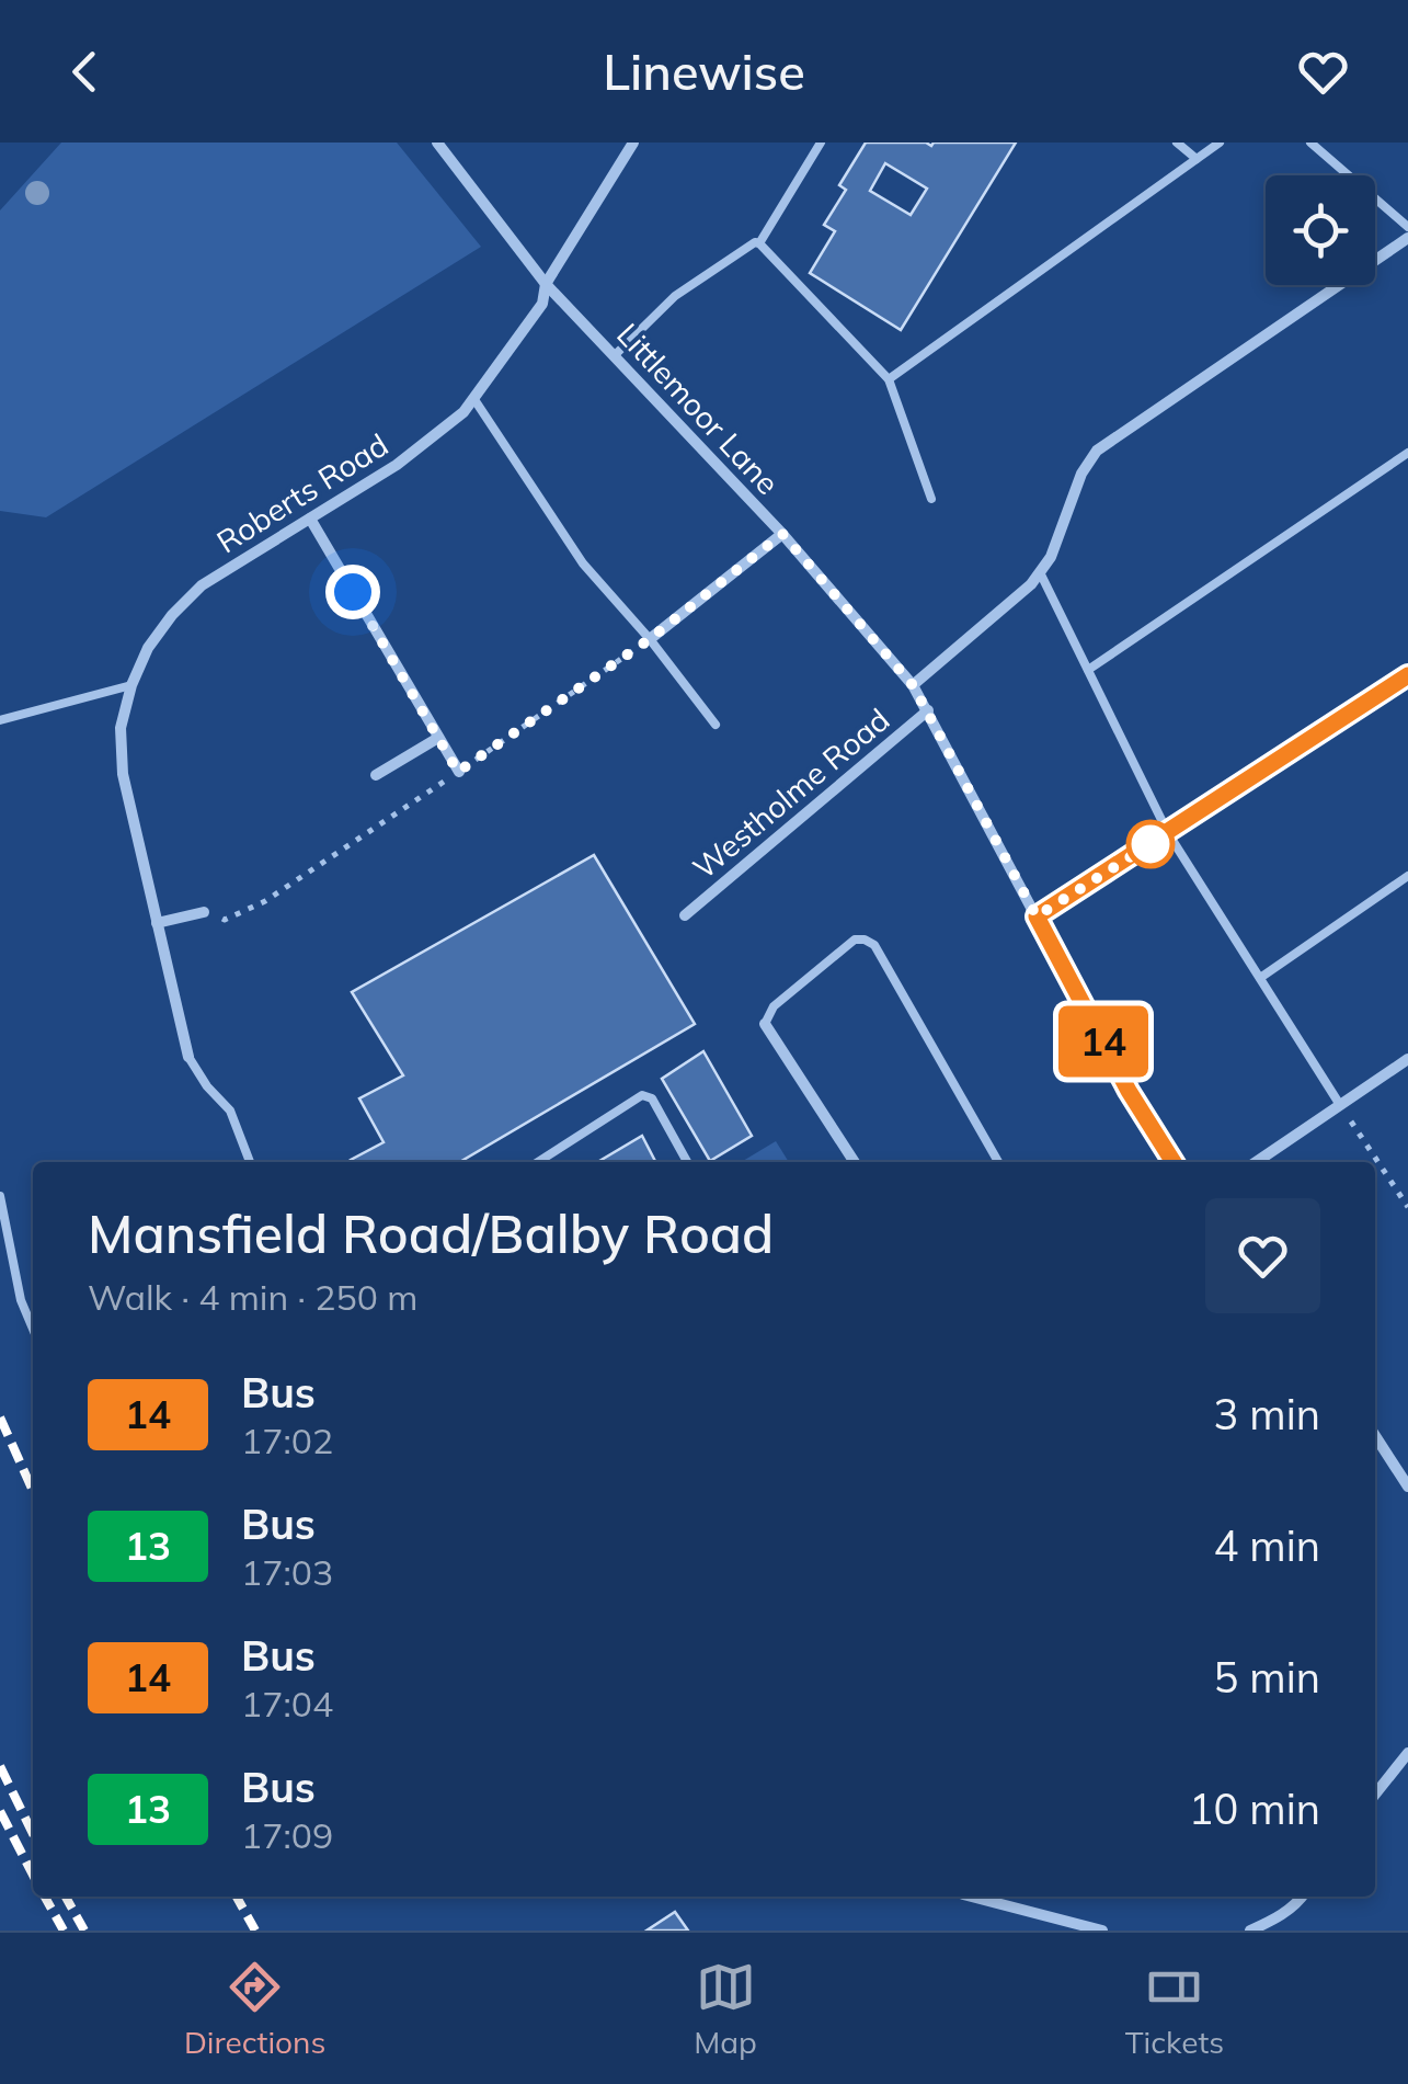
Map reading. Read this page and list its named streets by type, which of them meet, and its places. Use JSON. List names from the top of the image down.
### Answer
{
  "streets": {
    "street": ["Littlemoor Lane", "Roberts Road", "Westholme Road"]
  },
  "crossings": [
    ["Littlemoor Lane", "Roberts Road"],
    ["Littlemoor Lane", "Westholme Road"]
  ],
  "lines": ["bus line 14"],
  "page": {
    "header": "Linewise",
    "on_map": "14",
    "heading": ["Mansfield Road/Balby Road", "Walk · 4 min · 250 m"],
    "list": [
      {
        "mark": "14",
        "name": "Bus",
        "note": "17:02",
        "value": "3 min"
      },
      {
        "mark": "13",
        "name": "Bus",
        "note": "17:03",
        "value": "4 min"
      },
      {
        "mark": "14",
        "name": "Bus",
        "note": "17:04",
        "value": "5 min"
      },
      {
        "mark": "13",
        "name": "Bus",
        "note": "17:09",
        "value": "10 min"
      }
    ],
    "tabs": ["Directions", "Map", "Tickets"]
  }
}
